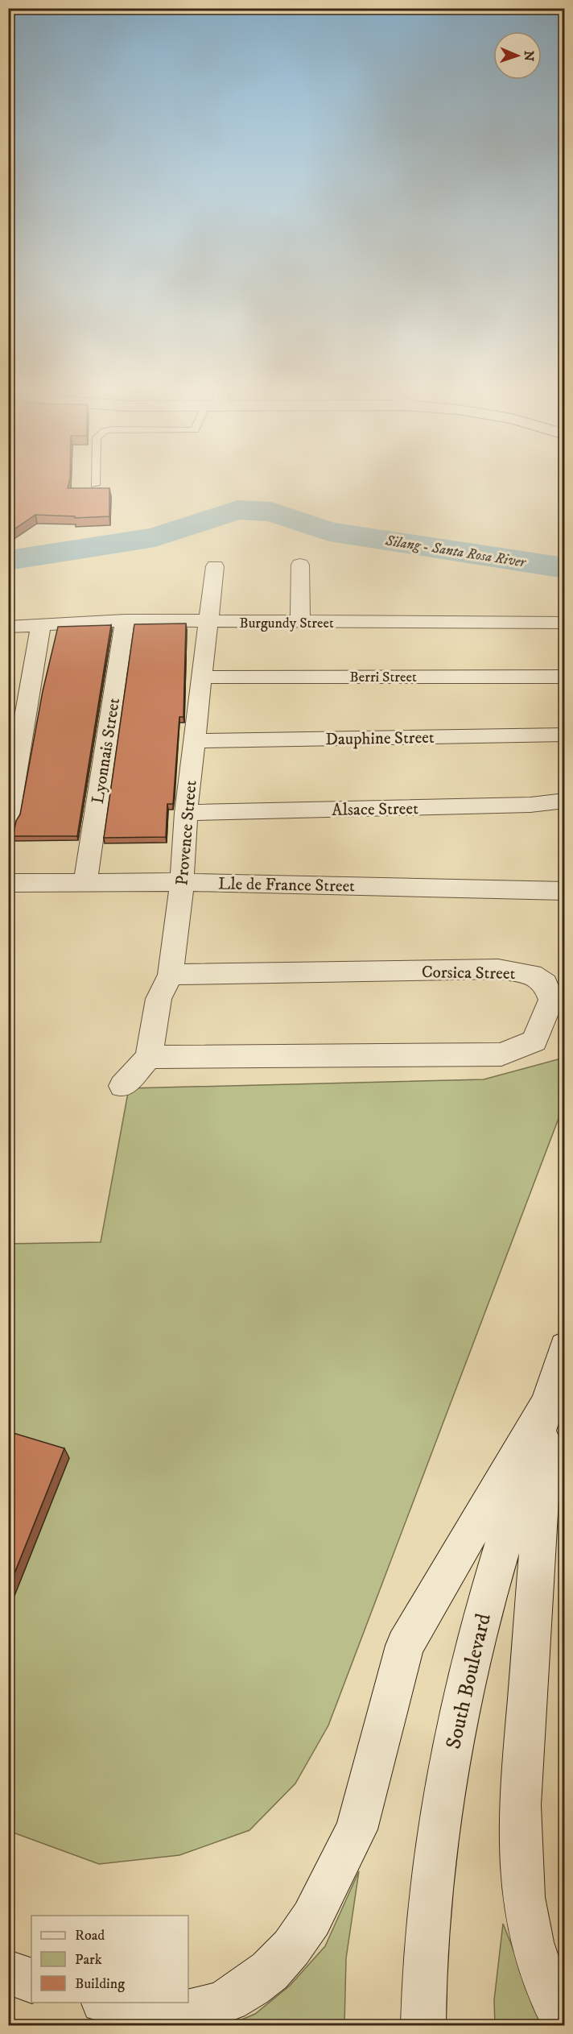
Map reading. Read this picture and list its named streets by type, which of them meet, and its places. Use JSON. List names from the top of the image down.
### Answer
{
  "streets": {
    "street": [
      "Burgundy Street",
      "Berri Street",
      "Dauphine Street",
      "Lyonnais Street",
      "Alsace Street",
      "Provence Street",
      "Lle de France Street",
      "Corsica Street",
      "South Boulevard"
    ]
  },
  "crossings": [
    ["Burgundy Street", "Lyonnais Street"],
    ["Burgundy Street", "Provence Street"],
    ["Berri Street", "Provence Street"],
    ["Dauphine Street", "Provence Street"],
    ["Lyonnais Street", "Lle de France Street"],
    ["Alsace Street", "Provence Street"],
    ["Provence Street", "Lle de France Street"],
    ["Provence Street", "Corsica Street"]
  ],
  "water": ["Silang - Santa Rosa River"],
  "legend": ["Road", "Park", "Building"],
  "north": "right"
}
